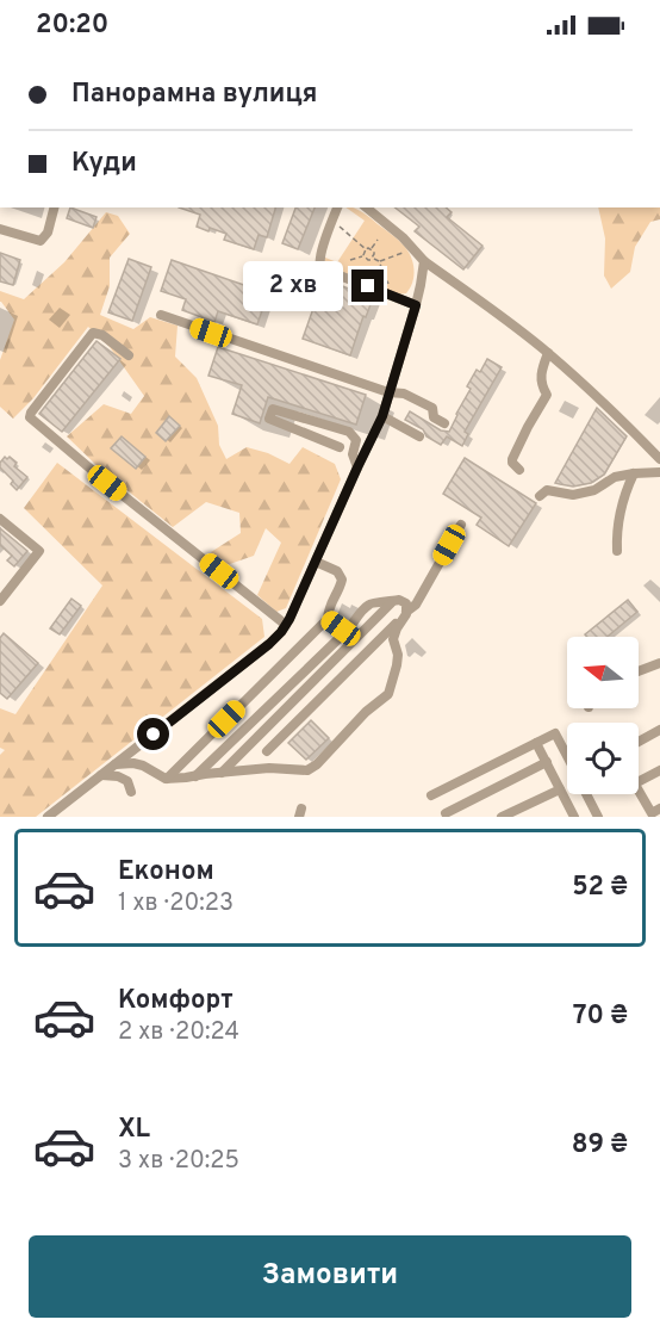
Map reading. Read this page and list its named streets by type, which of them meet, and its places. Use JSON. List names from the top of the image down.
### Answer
{
  "north": "left",
  "page": {
    "status": "20:20",
    "banner": ["Панорамна вулиця", "Куди"],
    "bubble": "2 хв",
    "list": [
      {
        "name": "Економ",
        "note": "1 хв · 20:23",
        "value": "52 ₴"
      },
      {
        "name": "Комфорт",
        "note": "2 хв · 20:24",
        "value": "70 ₴"
      },
      {
        "name": "XL",
        "note": "3 хв · 20:25",
        "value": "89 ₴"
      }
    ],
    "buttons": "Замовити"
  }
}
